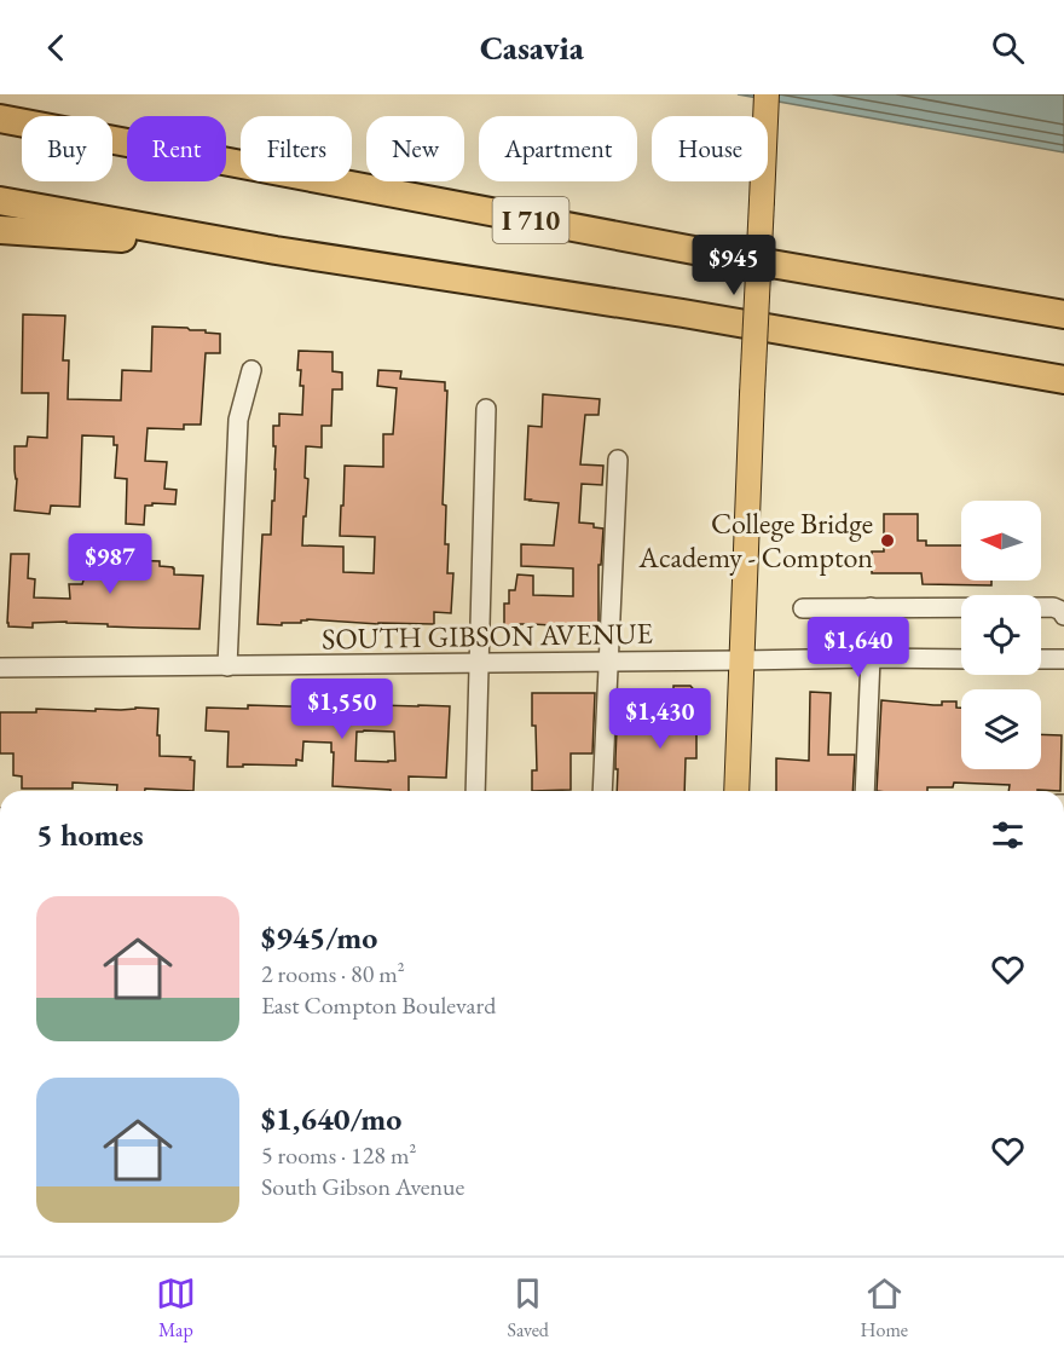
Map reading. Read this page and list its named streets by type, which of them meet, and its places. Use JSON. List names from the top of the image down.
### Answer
{
  "streets": {
    "highway": ["I 710"],
    "street": ["SOUTH GIBSON AVENUE"]
  },
  "places": ["College Bridge Academy - Compton"],
  "north": "left",
  "page": {
    "header": "Casavia",
    "chip": [
      "Buy",
      "Rent",
      "Filters",
      "New",
      "Apartment",
      "House"
    ],
    "price": [
      "$945",
      "$987",
      "$1,640",
      "$1,550",
      "$1,430"
    ],
    "heading": "5 homes",
    "list": [
      {
        "name": "$945/mo",
        "note": "2 rooms · 80 m² · East Compton Boulevard"
      },
      {
        "name": "$1,640/mo",
        "note": "5 rooms · 128 m² · South Gibson Avenue"
      }
    ],
    "tabs": ["Map", "Saved", "Home"]
  }
}
